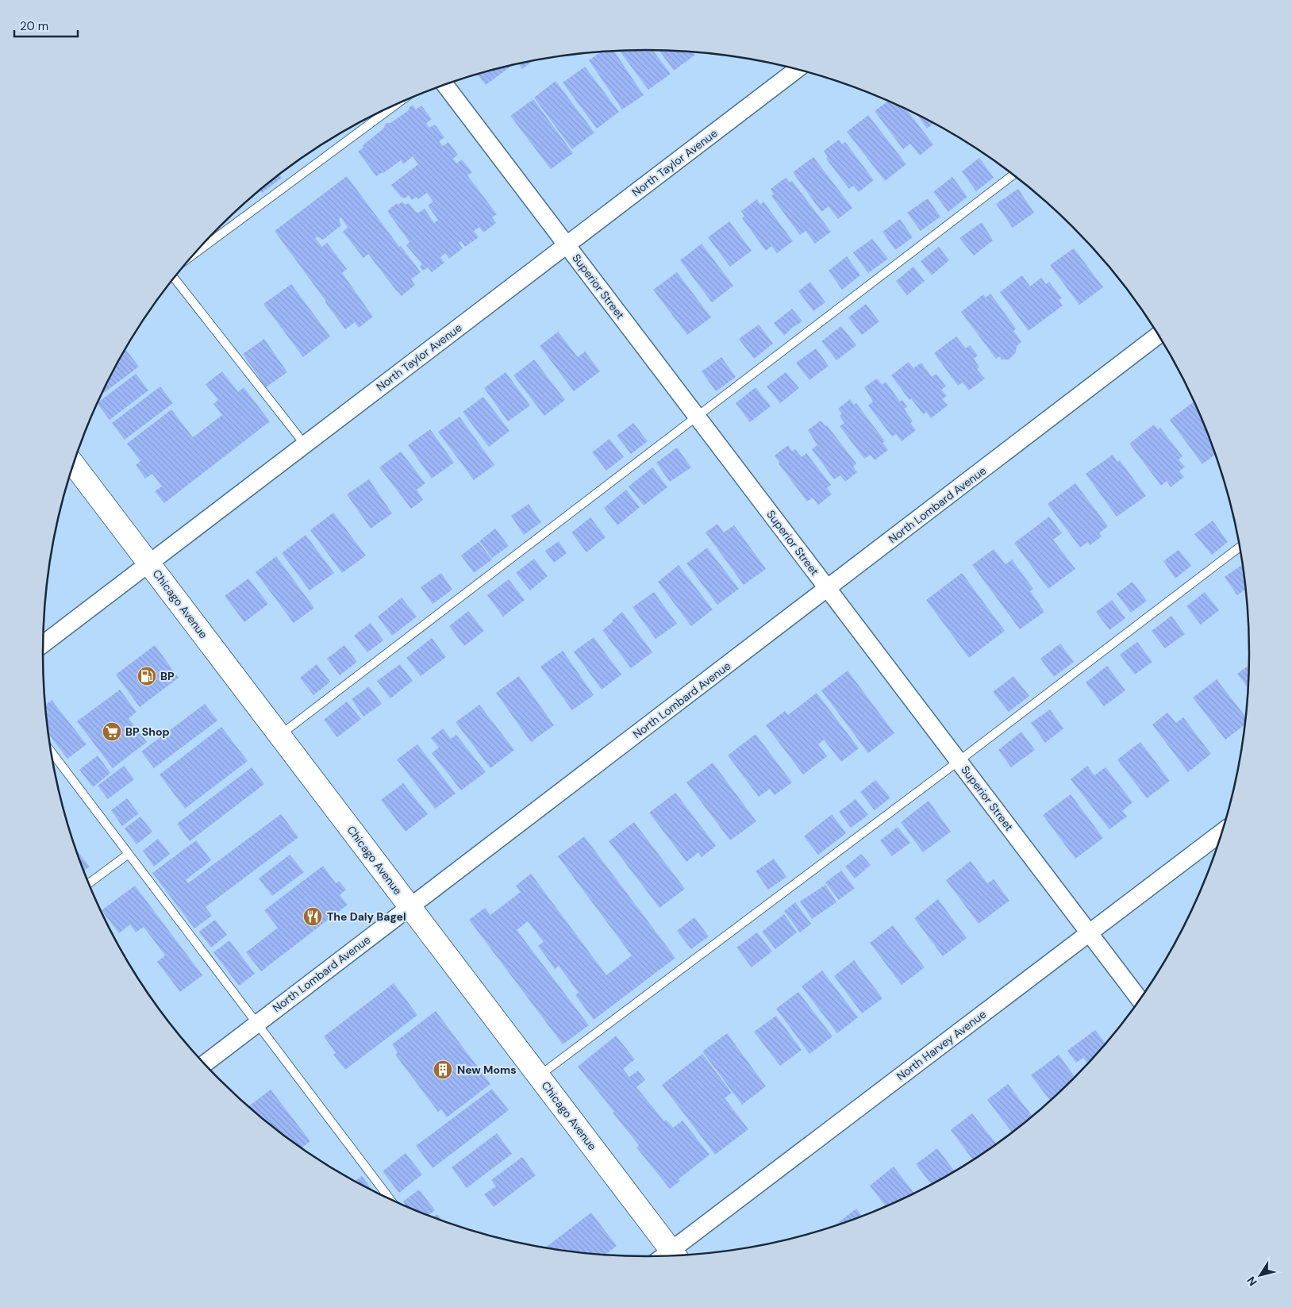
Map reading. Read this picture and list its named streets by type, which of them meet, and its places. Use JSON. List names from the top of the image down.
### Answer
{
  "streets": {
    "main road": ["Chicago Avenue"],
    "street": [
      "North Taylor Avenue",
      "Superior Street",
      "North Lombard Avenue",
      "North Harvey Avenue"
    ]
  },
  "crossings": [
    ["North Taylor Avenue", "Superior Street"],
    ["North Taylor Avenue", "Chicago Avenue"],
    ["Superior Street", "North Lombard Avenue"],
    ["Superior Street", "North Harvey Avenue"],
    ["North Lombard Avenue", "Chicago Avenue"],
    ["Chicago Avenue", "North Harvey Avenue"]
  ],
  "places": {
    "fuel station": ["BP"],
    "supermarket": ["BP Shop"],
    "restaurant": ["The Daly Bagel"],
    "building": ["New Moms"]
  },
  "scale_bar": "20 m",
  "north": "bottom left"
}
